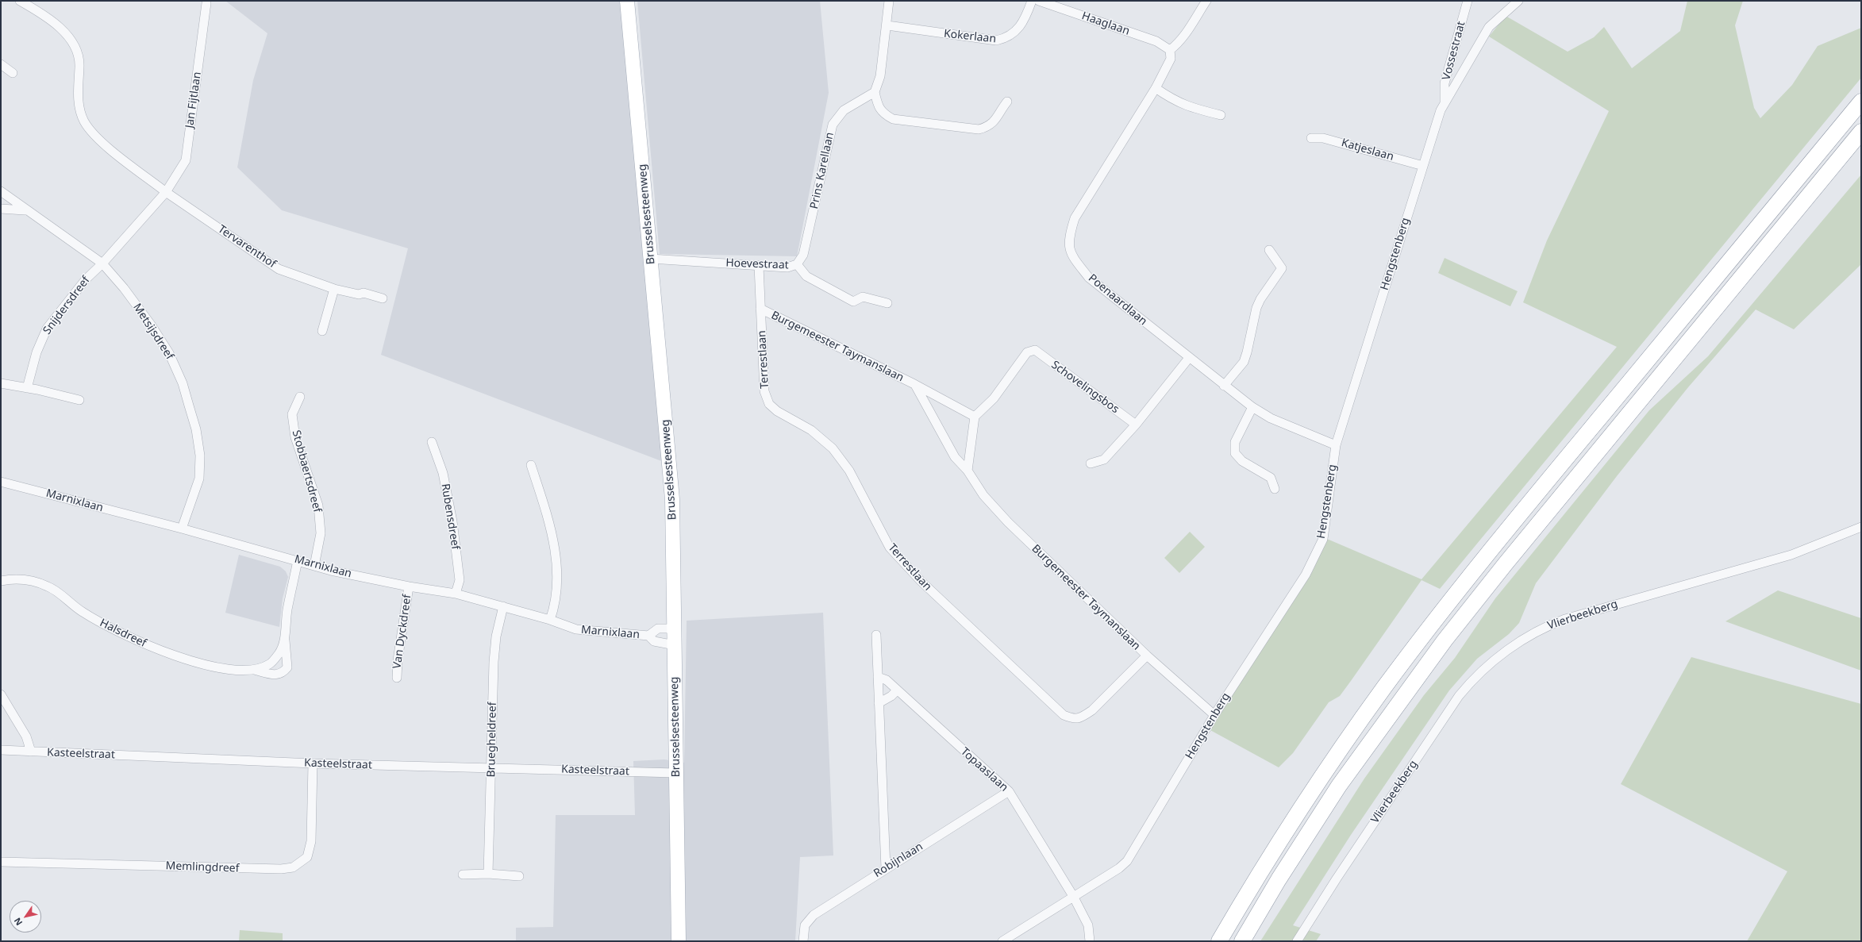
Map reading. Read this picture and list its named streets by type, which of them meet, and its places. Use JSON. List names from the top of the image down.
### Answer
{
  "streets": {
    "main road": ["Brusselsesteenweg"],
    "street": [
      "Haaglaan",
      "Kokerlaan",
      "Vossestraat",
      "Jan Fijtlaan",
      "Katjeslaan",
      "Prins Karellaan",
      "Tervarenthof",
      "Hengstenberg",
      "Hoevestraat",
      "Poenaardlaan",
      "Snijdersdreef",
      "Metsijsdreef",
      "Burgemeester Taymanslaan",
      "Terrestlaan",
      "Schovelingsbos",
      "Stobbaertsdreef",
      "Marnixlaan",
      "Rubensdreef",
      "Vlierbeekberg",
      "Van Dyckdreef",
      "Halsdreef",
      "Bruegheldreef",
      "Kasteelstraat",
      "Topaaslaan",
      "Robijnlaan",
      "Memlingdreef"
    ]
  },
  "crossings": [
    ["Haaglaan", "Poenaardlaan"],
    ["Vossestraat", "Hengstenberg"],
    ["Jan Fijtlaan", "Tervarenthof"],
    ["Jan Fijtlaan", "Snijdersdreef"],
    ["Jan Fijtlaan", "Metsijsdreef"],
    ["Katjeslaan", "Hengstenberg"],
    ["Prins Karellaan", "Hoevestraat"],
    ["Brusselsesteenweg", "Hoevestraat"],
    ["Brusselsesteenweg", "Marnixlaan"],
    ["Brusselsesteenweg", "Kasteelstraat"],
    ["Hengstenberg", "Poenaardlaan"],
    ["Hengstenberg", "Burgemeester Taymanslaan"],
    ["Hengstenberg", "Topaaslaan"],
    ["Hoevestraat", "Terrestlaan"],
    ["Snijdersdreef", "Metsijsdreef"],
    ["Metsijsdreef", "Marnixlaan"],
    ["Burgemeester Taymanslaan", "Terrestlaan"],
    ["Burgemeester Taymanslaan", "Schovelingsbos"],
    ["Stobbaertsdreef", "Marnixlaan"],
    ["Marnixlaan", "Rubensdreef"],
    ["Marnixlaan", "Van Dyckdreef"],
    ["Marnixlaan", "Halsdreef"],
    ["Marnixlaan", "Bruegheldreef"],
    ["Bruegheldreef", "Kasteelstraat"],
    ["Kasteelstraat", "Memlingdreef"],
    ["Topaaslaan", "Robijnlaan"]
  ],
  "north": "bottom left"
}
